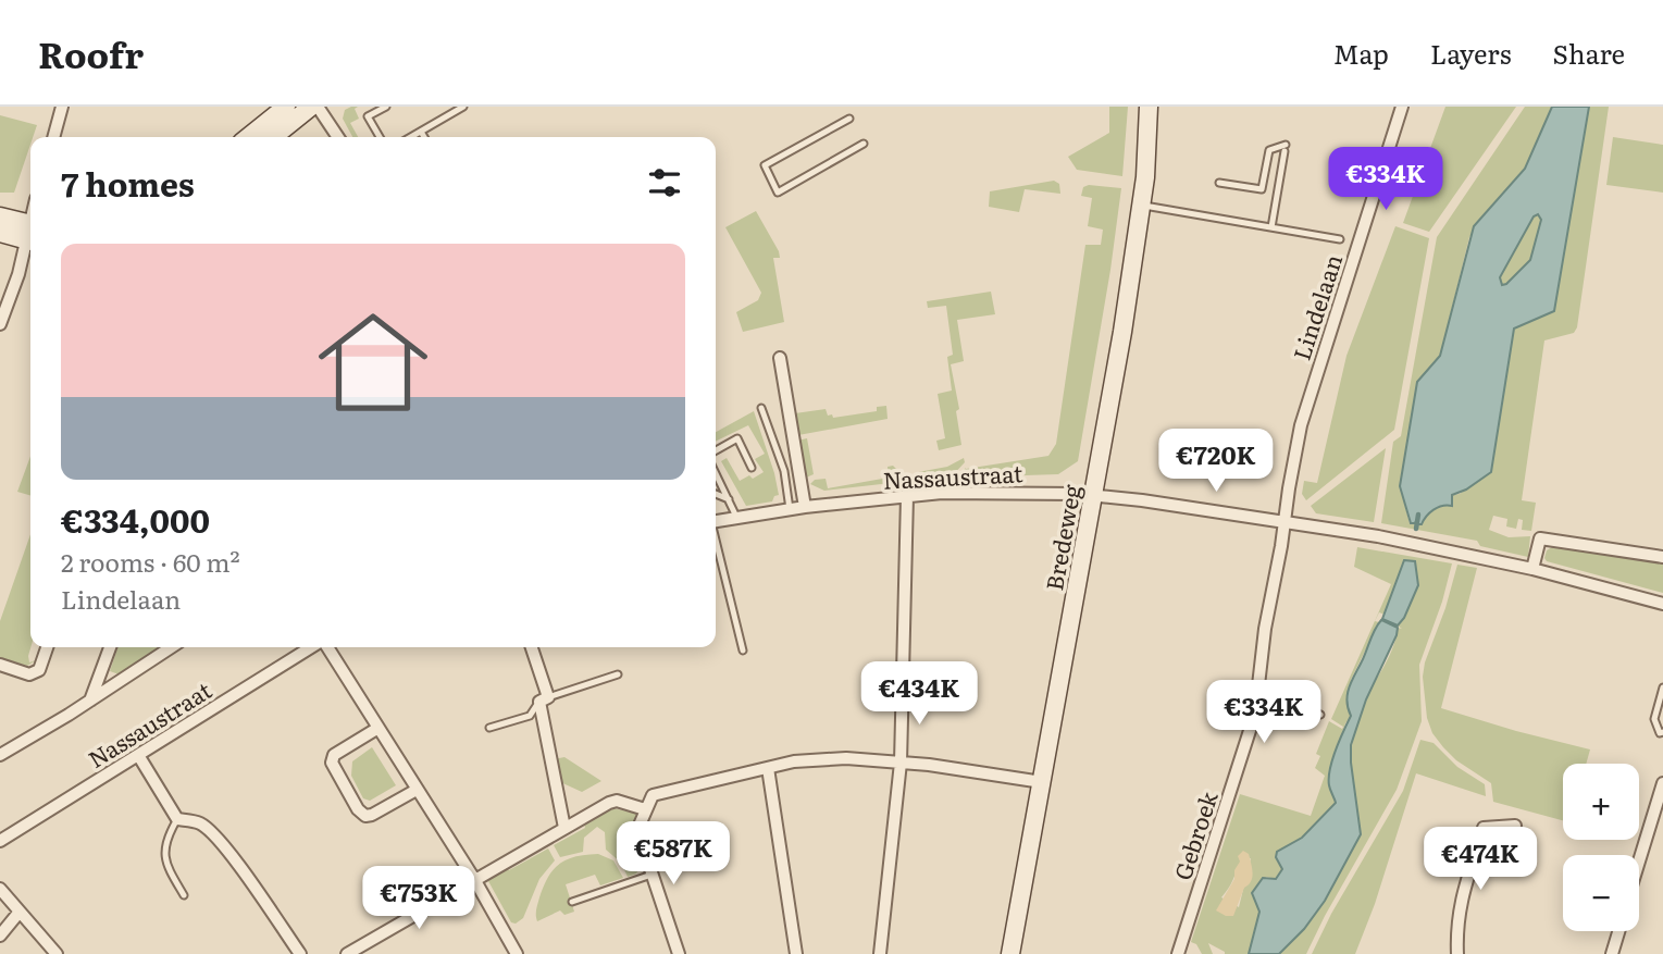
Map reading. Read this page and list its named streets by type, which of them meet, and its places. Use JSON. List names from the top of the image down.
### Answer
{
  "streets": {
    "street": [
      "Lindelaan",
      "Nassaustraat",
      "Bredeweg",
      "Gebroek"
    ]
  },
  "crossings": [
    ["Lindelaan", "Nassaustraat"],
    ["Lindelaan", "Gebroek"],
    ["Nassaustraat", "Bredeweg"],
    ["Nassaustraat", "Gebroek"]
  ],
  "page": {
    "header": "Roofr",
    "nav": ["Map", "Layers", "Share"],
    "heading": "7 homes",
    "price": [
      "€334K",
      "€720K",
      "€434K",
      "€334K",
      "€587K",
      "€474K",
      "€753K"
    ],
    "list": [
      {
        "name": "€334,000",
        "note": "2 rooms · 60 m² · Lindelaan"
      }
    ],
    "map_buttons": ["+", "−"]
  }
}
